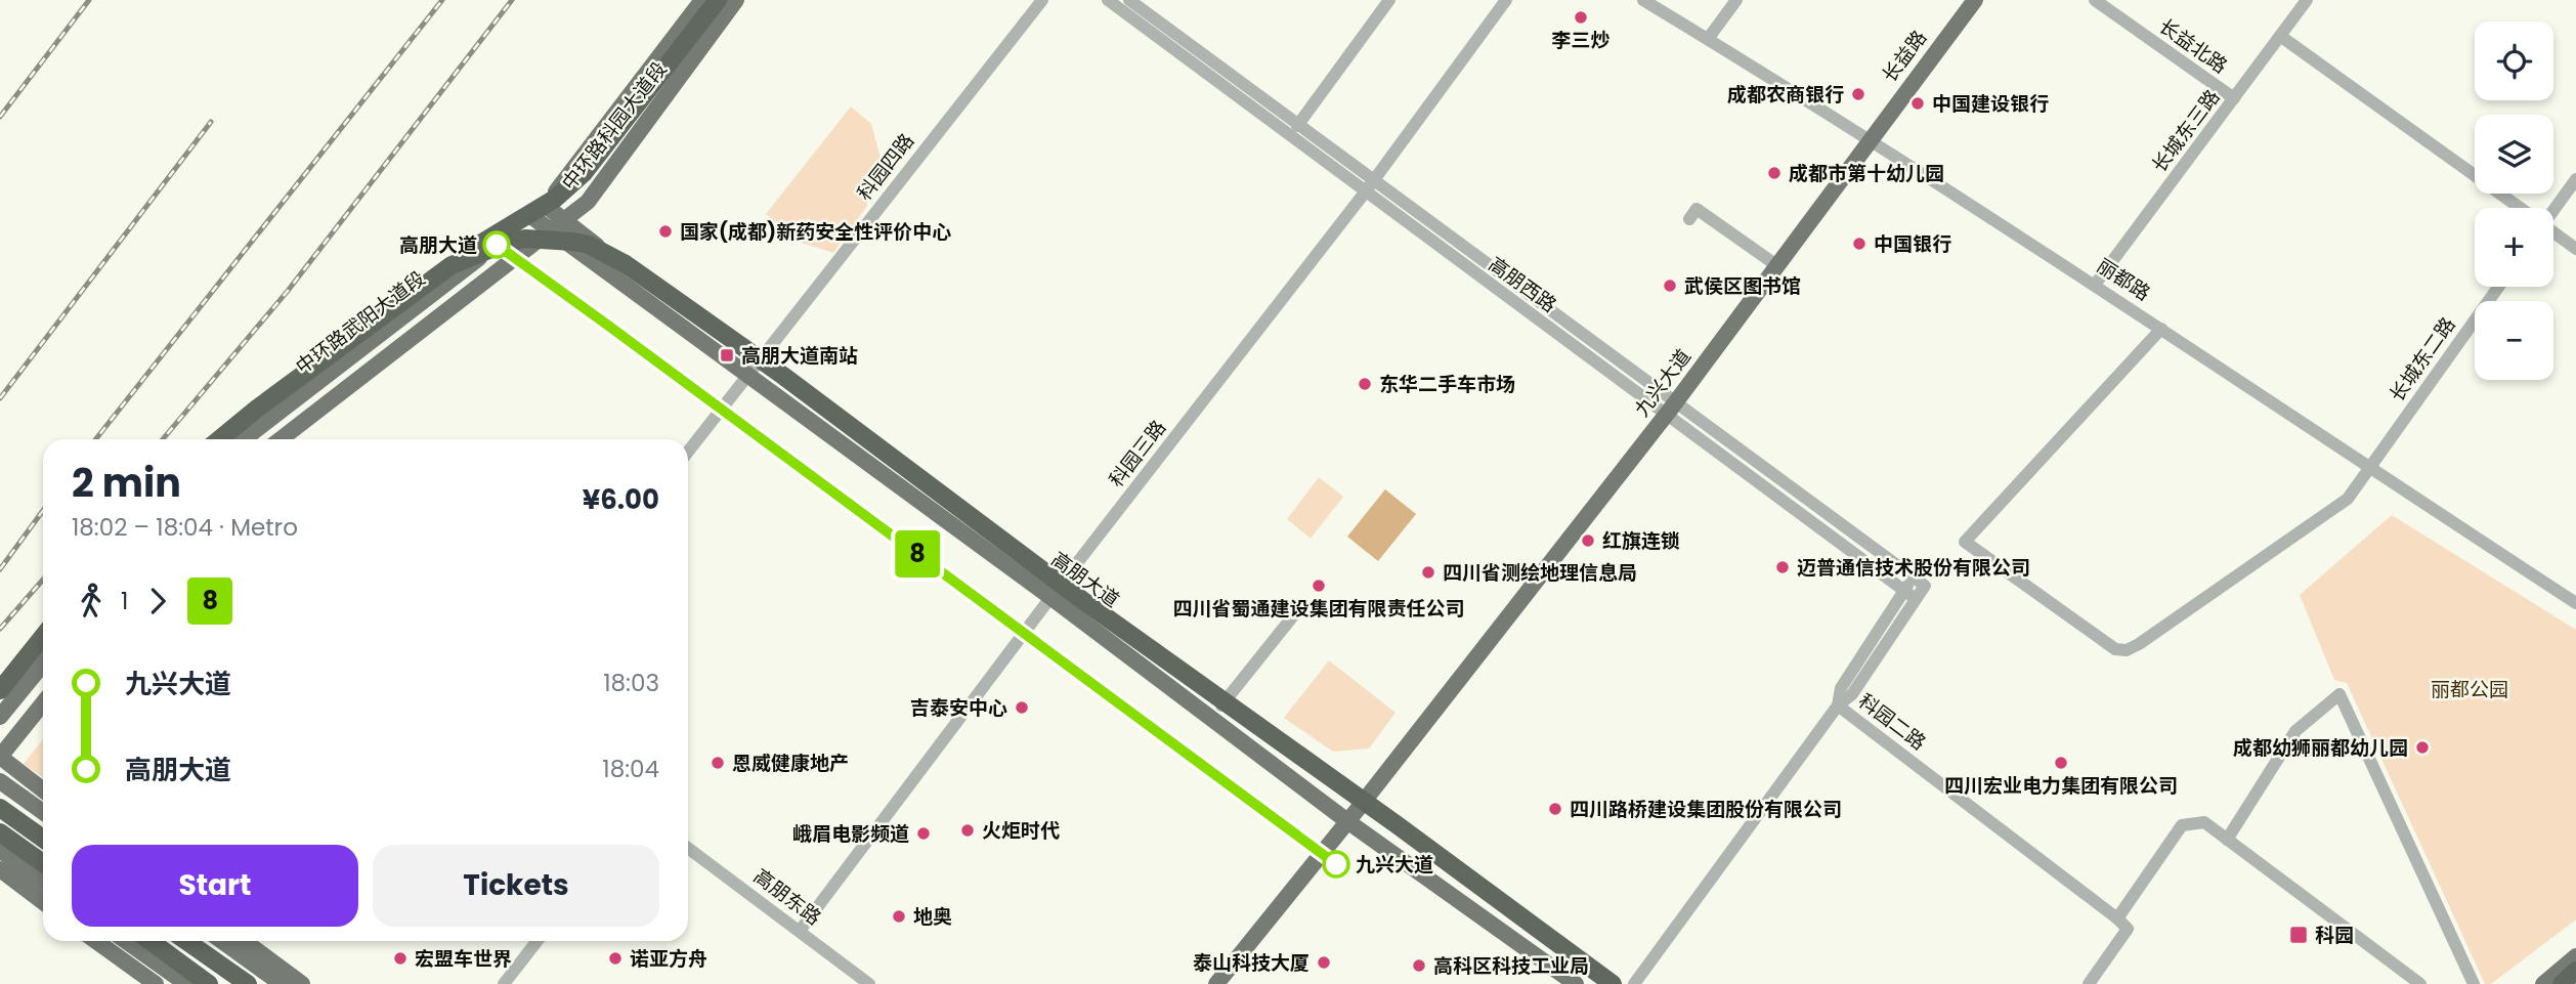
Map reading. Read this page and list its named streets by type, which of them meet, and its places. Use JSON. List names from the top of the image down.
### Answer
{
  "streets": {
    "main road": [
      "长益路",
      "中环路科园大道段",
      "中环路武阳大道段",
      "九兴大道",
      "高朋大道"
    ],
    "street": [
      "长益北路",
      "长城东三路",
      "科园四路",
      "丽都路",
      "高朋西路",
      "长城东二路",
      "科园三路",
      "科园二路",
      "高朋东路"
    ]
  },
  "crossings": [
    ["长益北路", "长城东三路"],
    ["长益路", "丽都路"],
    ["长益路", "九兴大道"],
    ["中环路科园大道段", "高朋大道"],
    ["长城东三路", "丽都路"],
    ["科园四路", "高朋大道"],
    ["丽都路", "长城东二路"],
    ["丽都路", "九兴大道"],
    ["高朋西路", "九兴大道"],
    ["高朋西路", "科园三路"],
    ["中环路武阳大道段", "高朋大道"],
    ["九兴大道", "高朋大道"],
    ["科园三路", "高朋大道"],
    ["科园三路", "高朋东路"]
  ],
  "parks": ["丽都公园"],
  "places": {
    "other": [
      "李三炒",
      "成都农商银行",
      "中国建设银行",
      "成都市第十幼儿园",
      "国家(成都)新药安全性评价中心",
      "中国银行",
      "高朋大道",
      "武侯区图书馆",
      "东华二手车市场",
      "红旗连锁",
      "迈普通信技术股份有限公司",
      "四川省测绘地理信息局",
      "四川省蜀通建设集团有限责任公司",
      "吉泰安中心",
      "成都幼狮丽都幼儿园",
      "恩威健康地产",
      "四川宏业电力集团有限公司",
      "四川路桥建设集团股份有限公司",
      "火炬时代",
      "峨眉电影频道",
      "九兴大道",
      "地奥",
      "宏盟车世界",
      "诺亚方舟",
      "泰山科技大厦",
      "高科区科技工业局"
    ],
    "transit": ["高朋大道南站", "科园"]
  },
  "lines": ["metro line 8"],
  "page": {
    "on_map": "8",
    "map_buttons": ["+", "−"],
    "heading": ["2 min", "18:02 – 18:04 · Metro", "¥6.00"],
    "legs": ["1", "8"],
    "list": [
      {
        "name": "九兴大道",
        "value": "18:03"
      },
      {
        "name": "高朋大道",
        "value": "18:04"
      }
    ],
    "buttons": ["Start", "Tickets"]
  }
}
